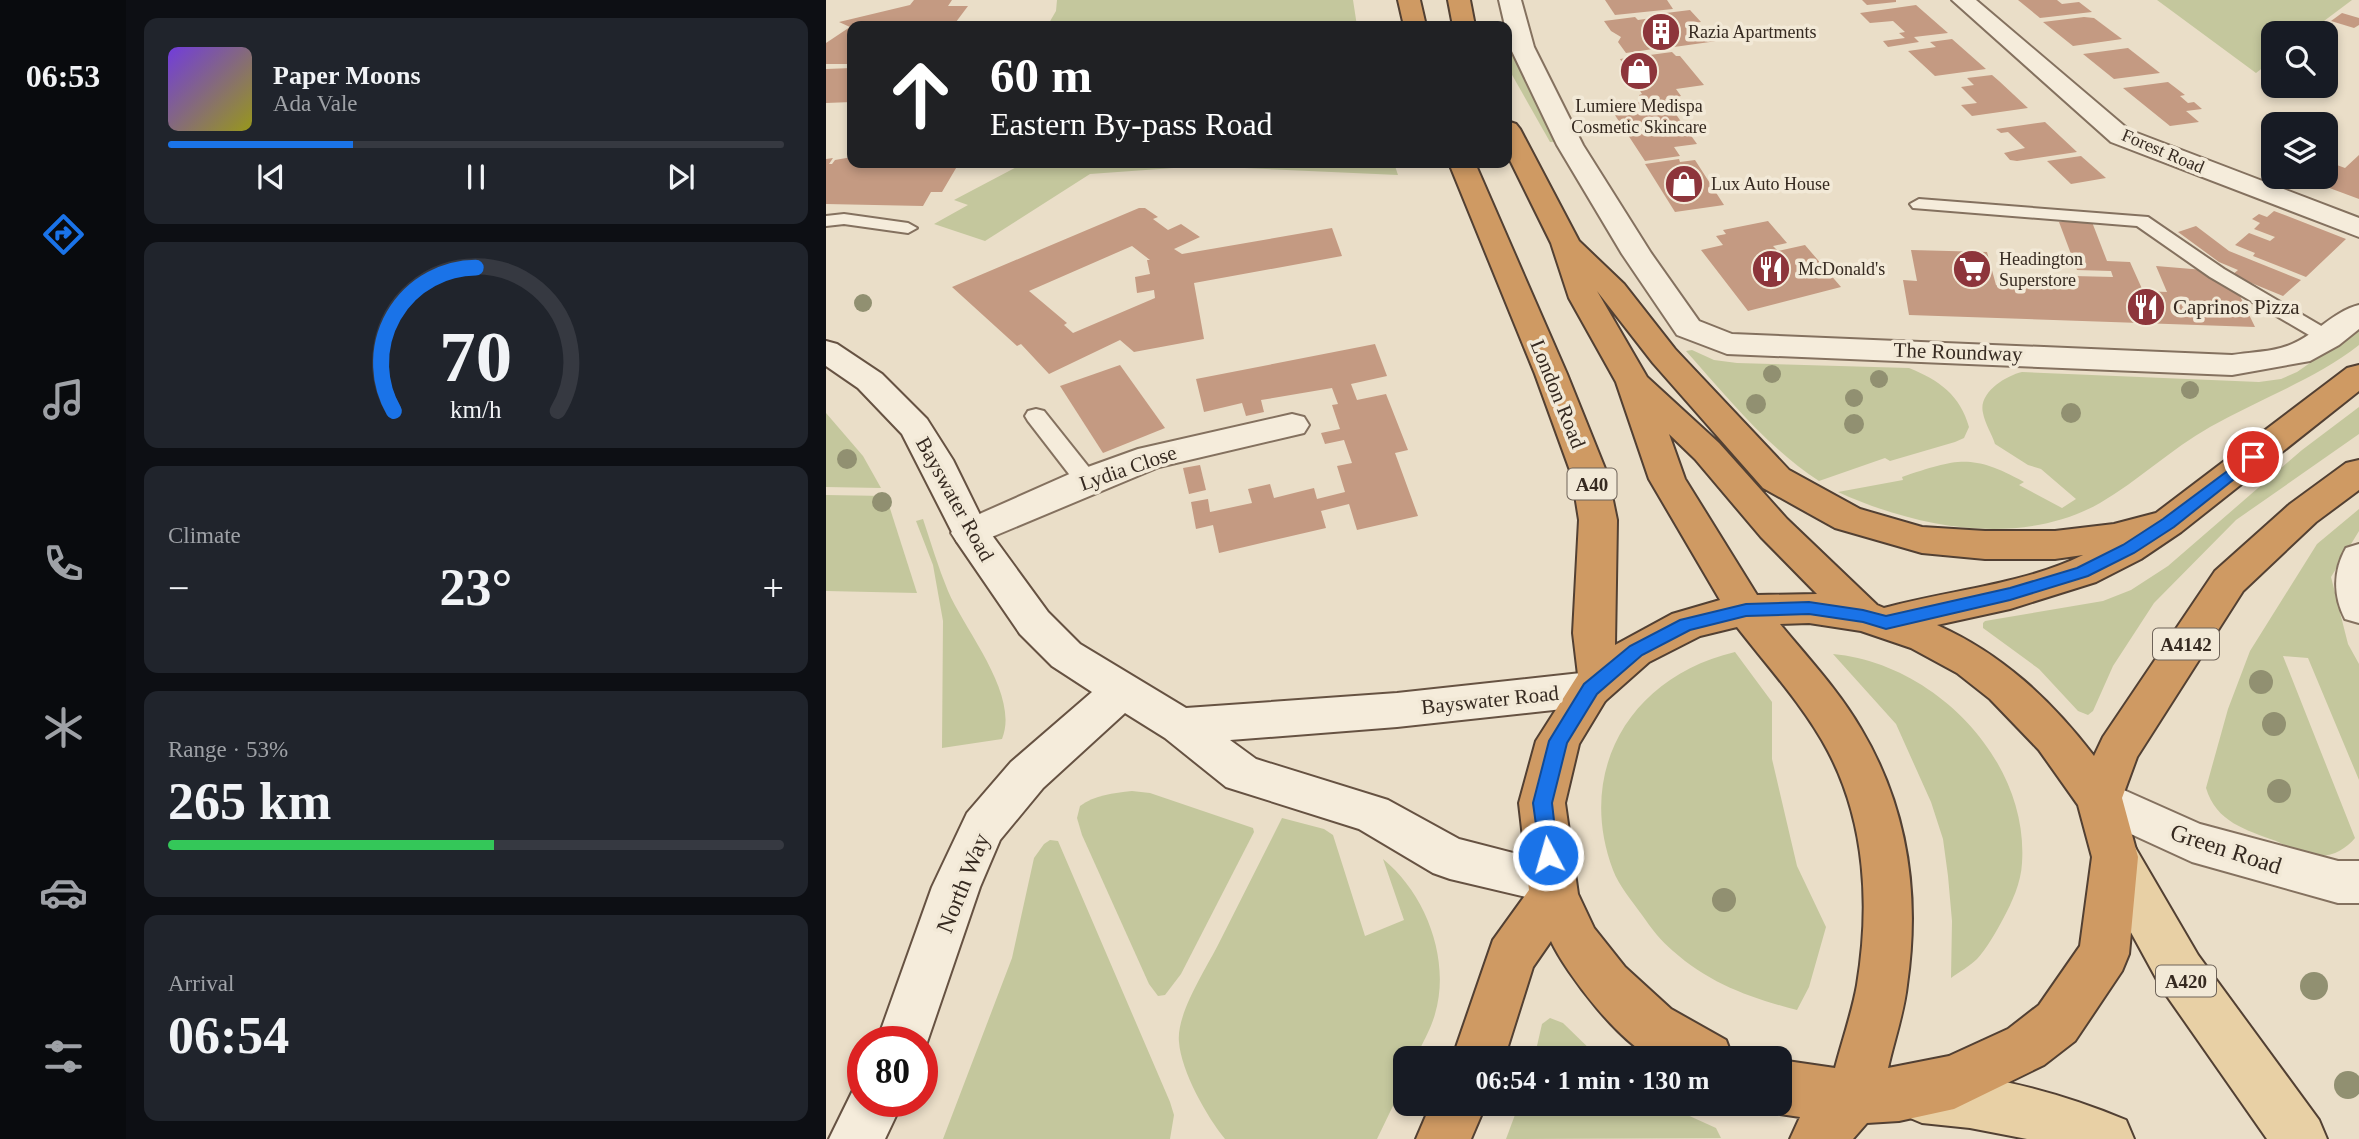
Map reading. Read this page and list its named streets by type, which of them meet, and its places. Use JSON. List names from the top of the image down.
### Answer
{
  "streets": {
    "highway": ["London Road", "A40", "A4142"],
    "main road": ["A420"],
    "street": [
      "Forest Road",
      "The Roundway",
      "Lydia Close",
      "Bayswater Road",
      "Green Road",
      "North Way"
    ]
  },
  "crossings": [
    ["London Road", "Bayswater Road"],
    ["Lydia Close", "Bayswater Road"],
    ["Bayswater Road", "North Way"],
    ["A4142", "Green Road"]
  ],
  "places": {
    "building": ["Razia Apartments"],
    "shop": ["Lumiere Medispa Cosmetic Skincare", "Lux Auto House"],
    "restaurant": ["McDonald's", "Caprinos Pizza"],
    "supermarket": ["Headington Superstore"]
  },
  "page": {
    "tabs": "06:53",
    "turn": ["60 m", "Eastern By-pass Road"],
    "song": ["Paper Moons", "Ada Vale"],
    "tile": [
      "Climate",
      ["Range · 53%", "265 km"],
      ["Arrival", "06:54"]
    ],
    "heat": ["−", "23°", "+"],
    "limit": "80",
    "trip": "06:54 · 1 min · 130 m",
    "gauge": ["70", "km/h"]
  }
}
